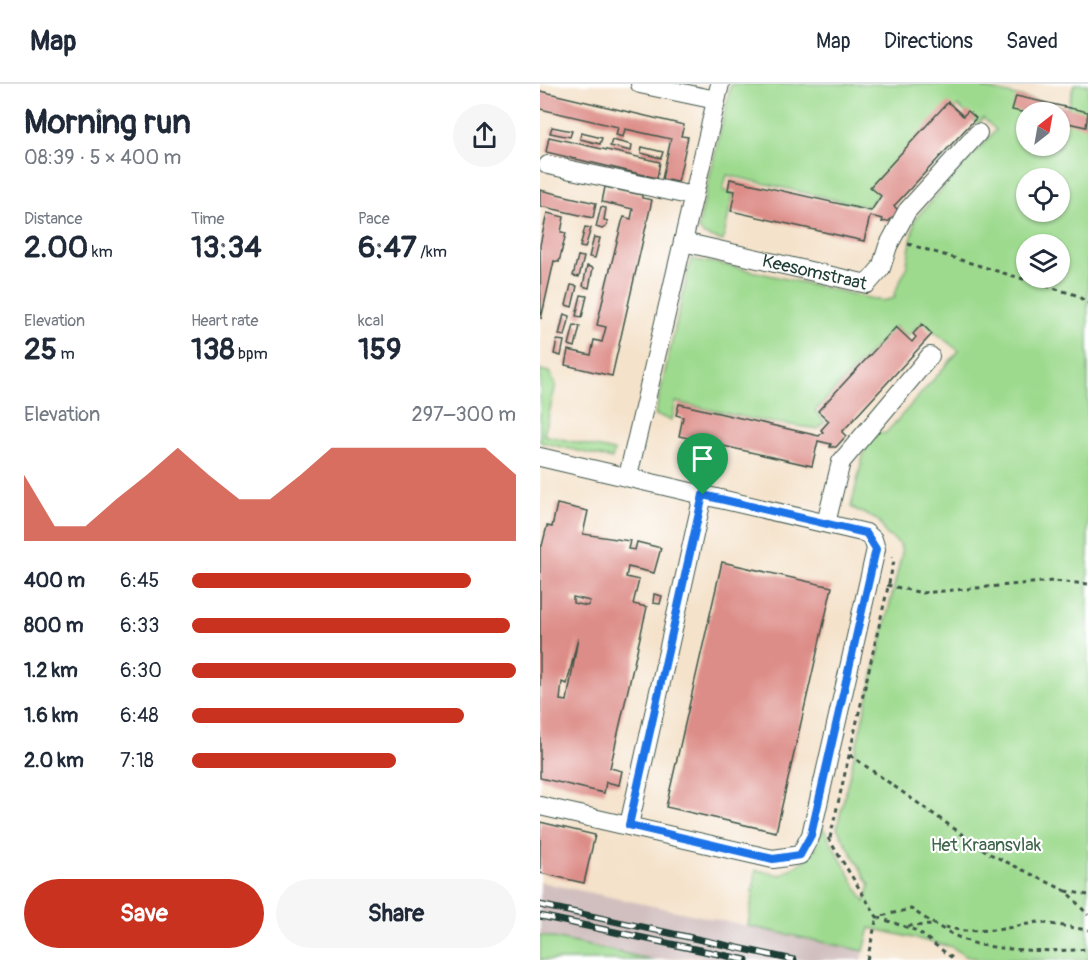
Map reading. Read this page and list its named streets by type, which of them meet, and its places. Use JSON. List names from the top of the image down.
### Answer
{
  "streets": {
    "street": ["Keesomstraat"]
  },
  "parks": ["Het Kraansvlak"],
  "north": "top right",
  "page": {
    "header": "Map",
    "nav": ["Map", "Directions", "Saved"],
    "heading": ["Morning run", "08:39 · 5 × 400 m"],
    "stats": [
      ["Distance", "2.00 km"],
      ["Time", "13:34"],
      ["Pace", "6:47 /km"],
      ["Elevation", "25 m"],
      ["Heart rate", "138 bpm"],
      ["kcal", "159"]
    ],
    "chart": ["Elevation", "297–300 m"],
    "list": [
      {
        "name": "400 m",
        "note": "6:45"
      },
      {
        "name": "800 m",
        "note": "6:33"
      },
      {
        "name": "1.2 km",
        "note": "6:30"
      },
      {
        "name": "1.6 km",
        "note": "6:48"
      },
      {
        "name": "2.0 km",
        "note": "7:18"
      }
    ],
    "buttons": ["Save", "Share"]
  }
}
